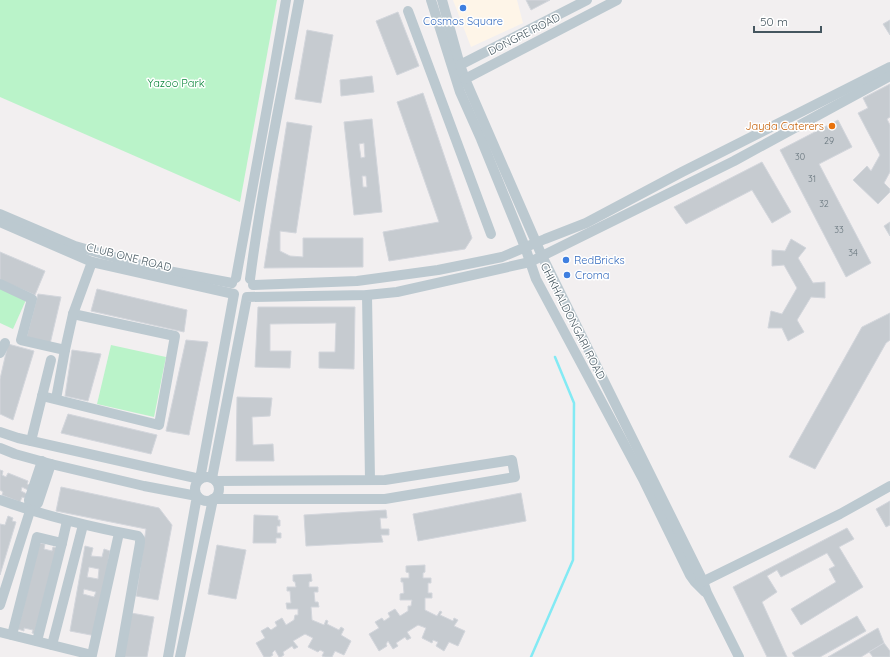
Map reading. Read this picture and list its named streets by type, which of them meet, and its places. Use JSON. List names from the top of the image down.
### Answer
{
  "streets": {
    "street": ["DONGRE ROAD", "CLUB ONE ROAD", "CHIKHALDONGARI ROAD"]
  },
  "crossings": [
    ["DONGRE ROAD", "CHIKHALDONGARI ROAD"],
    ["CLUB ONE ROAD", "CHIKHALDONGARI ROAD"]
  ],
  "parks": ["Yazoo Park"],
  "places": [
    "Cosmos Square",
    "Jayda Caterers",
    "RedBricks",
    "Croma"
  ],
  "house_numbers": [
    "29",
    "30",
    "31",
    "32",
    "33",
    "34"
  ],
  "scale_bar": "50 m"
}
